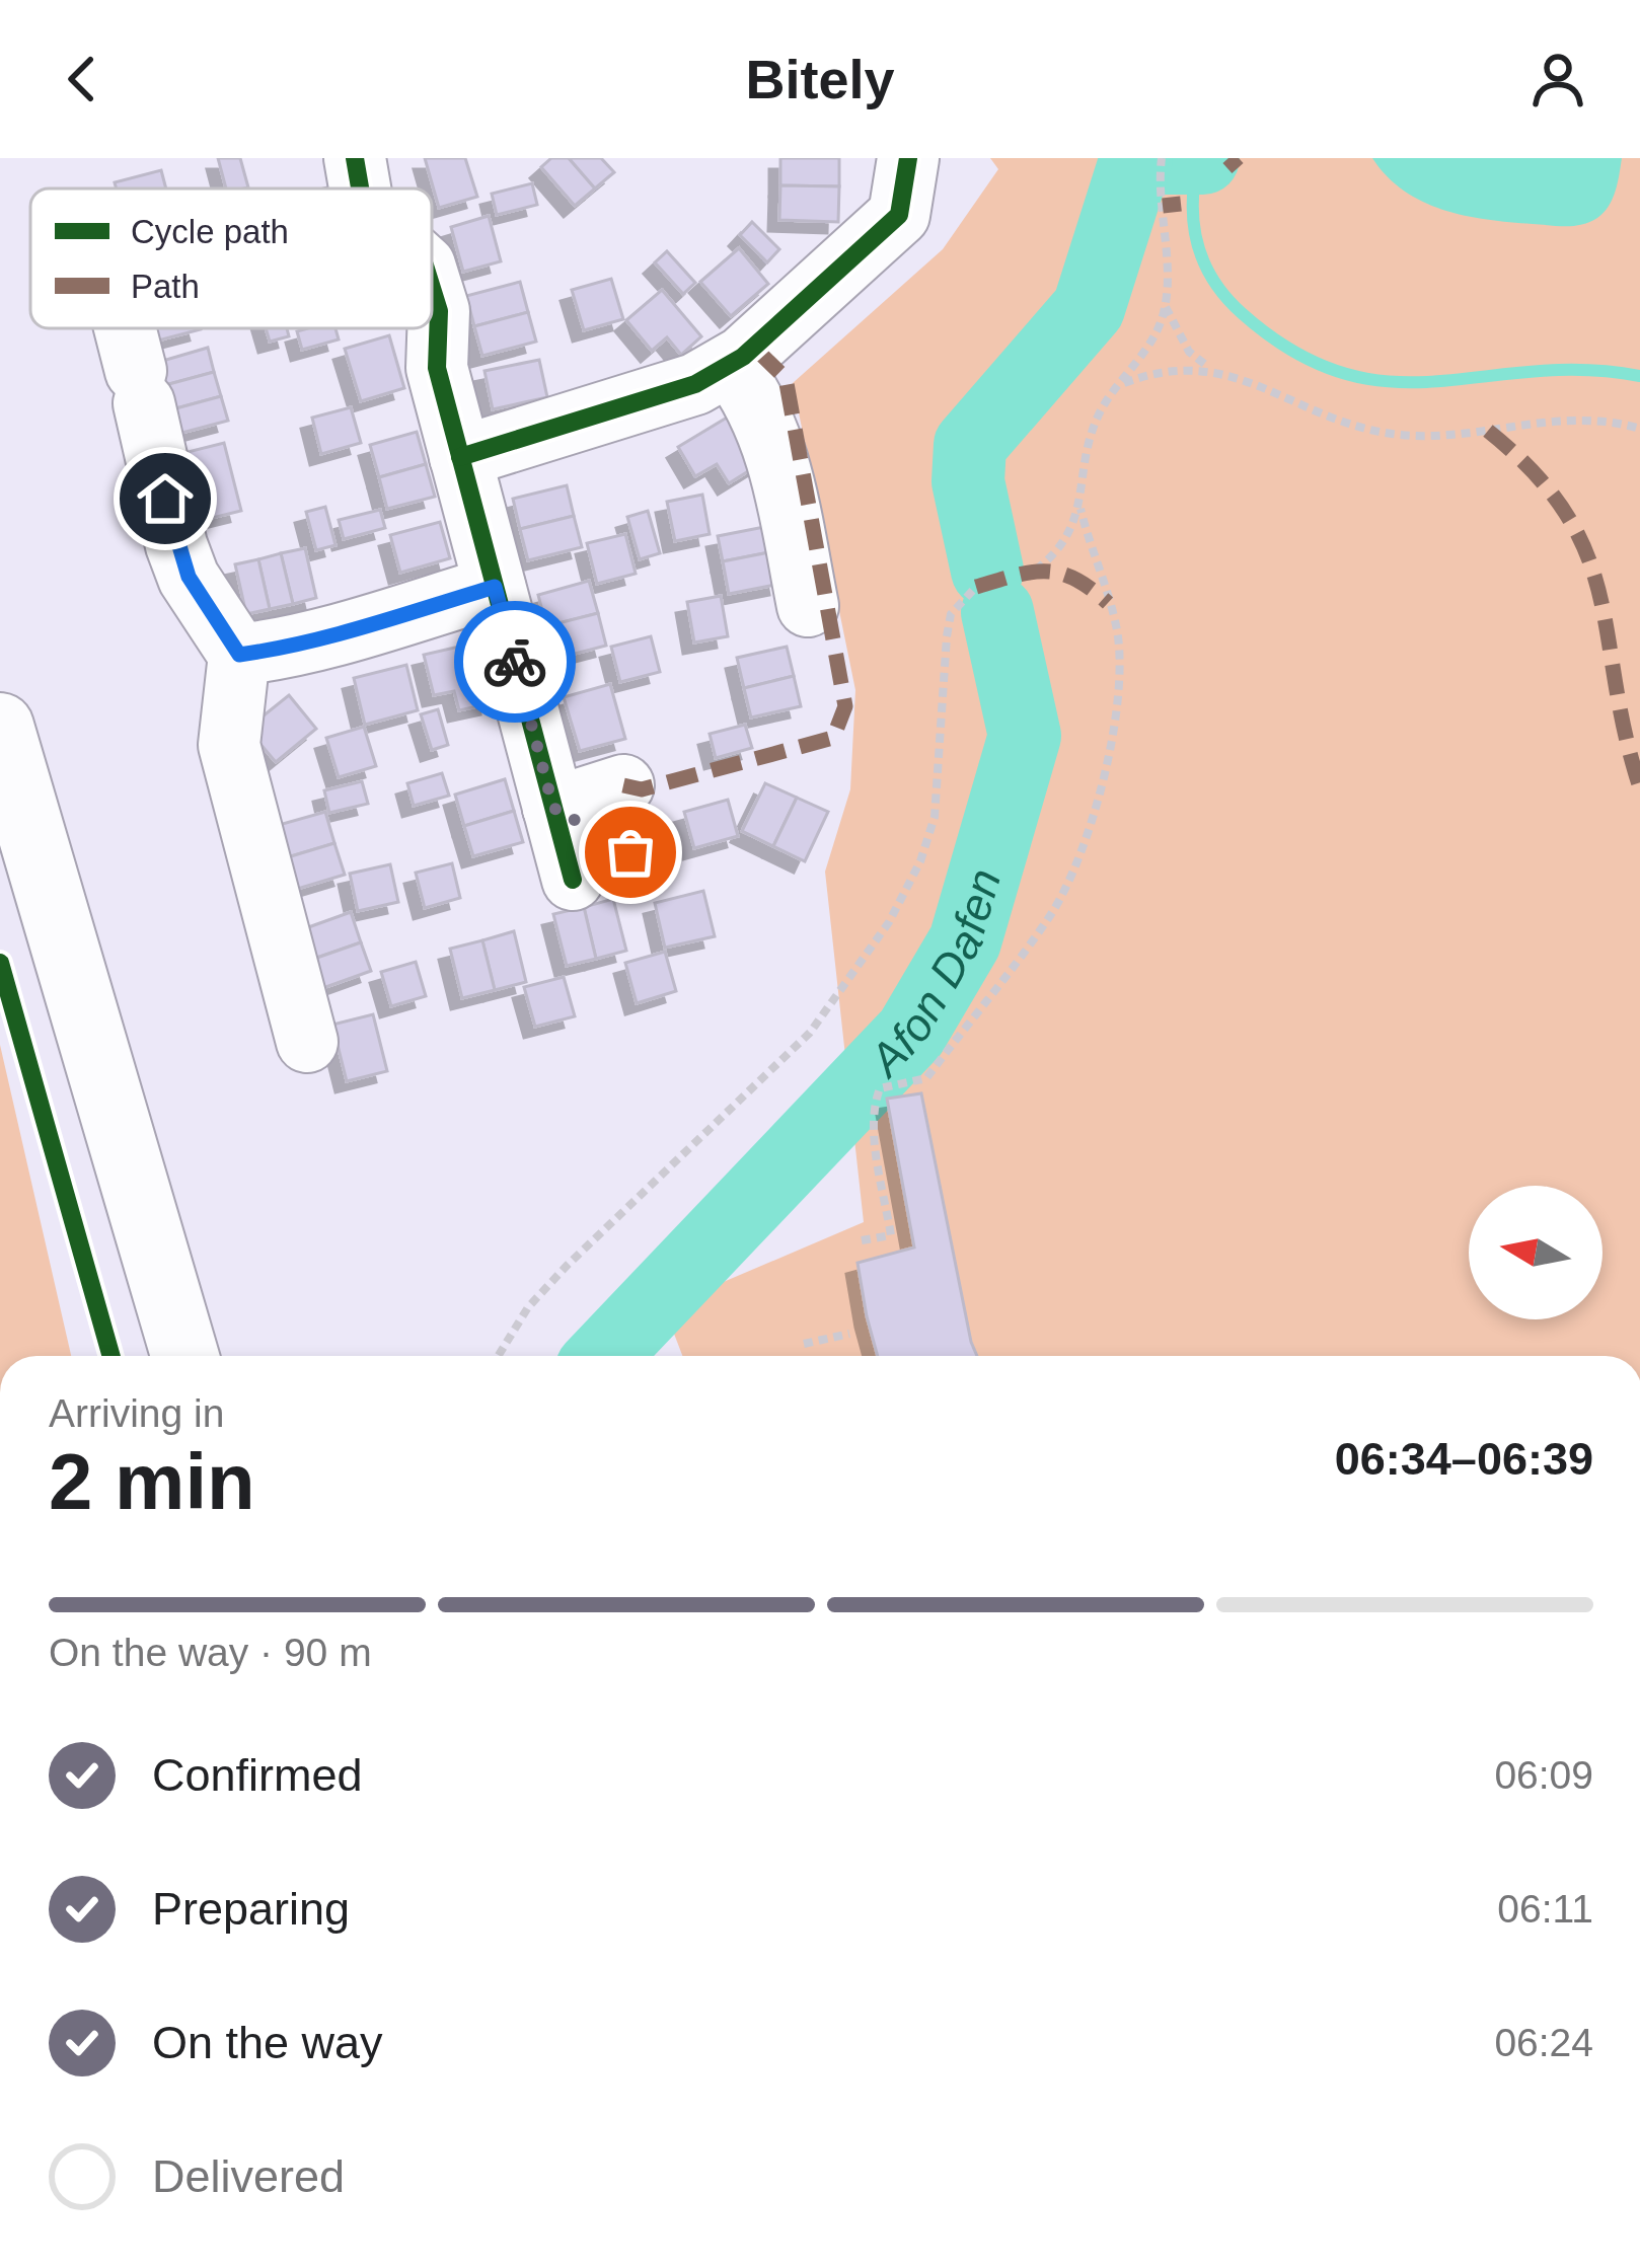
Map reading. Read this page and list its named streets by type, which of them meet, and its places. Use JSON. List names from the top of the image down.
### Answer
{
  "water": ["Afon Dafen"],
  "legend": ["Cycle path", "Path"],
  "north": "left",
  "page": {
    "header": "Bitely",
    "heading": ["2 min", "Arriving in", "06:34–06:39"],
    "bar": "On the way · 90 m",
    "list": [
      ["Confirmed", "06:09"],
      ["Preparing", "06:11"],
      ["On the way", "06:24"],
      "Delivered"
    ]
  }
}
